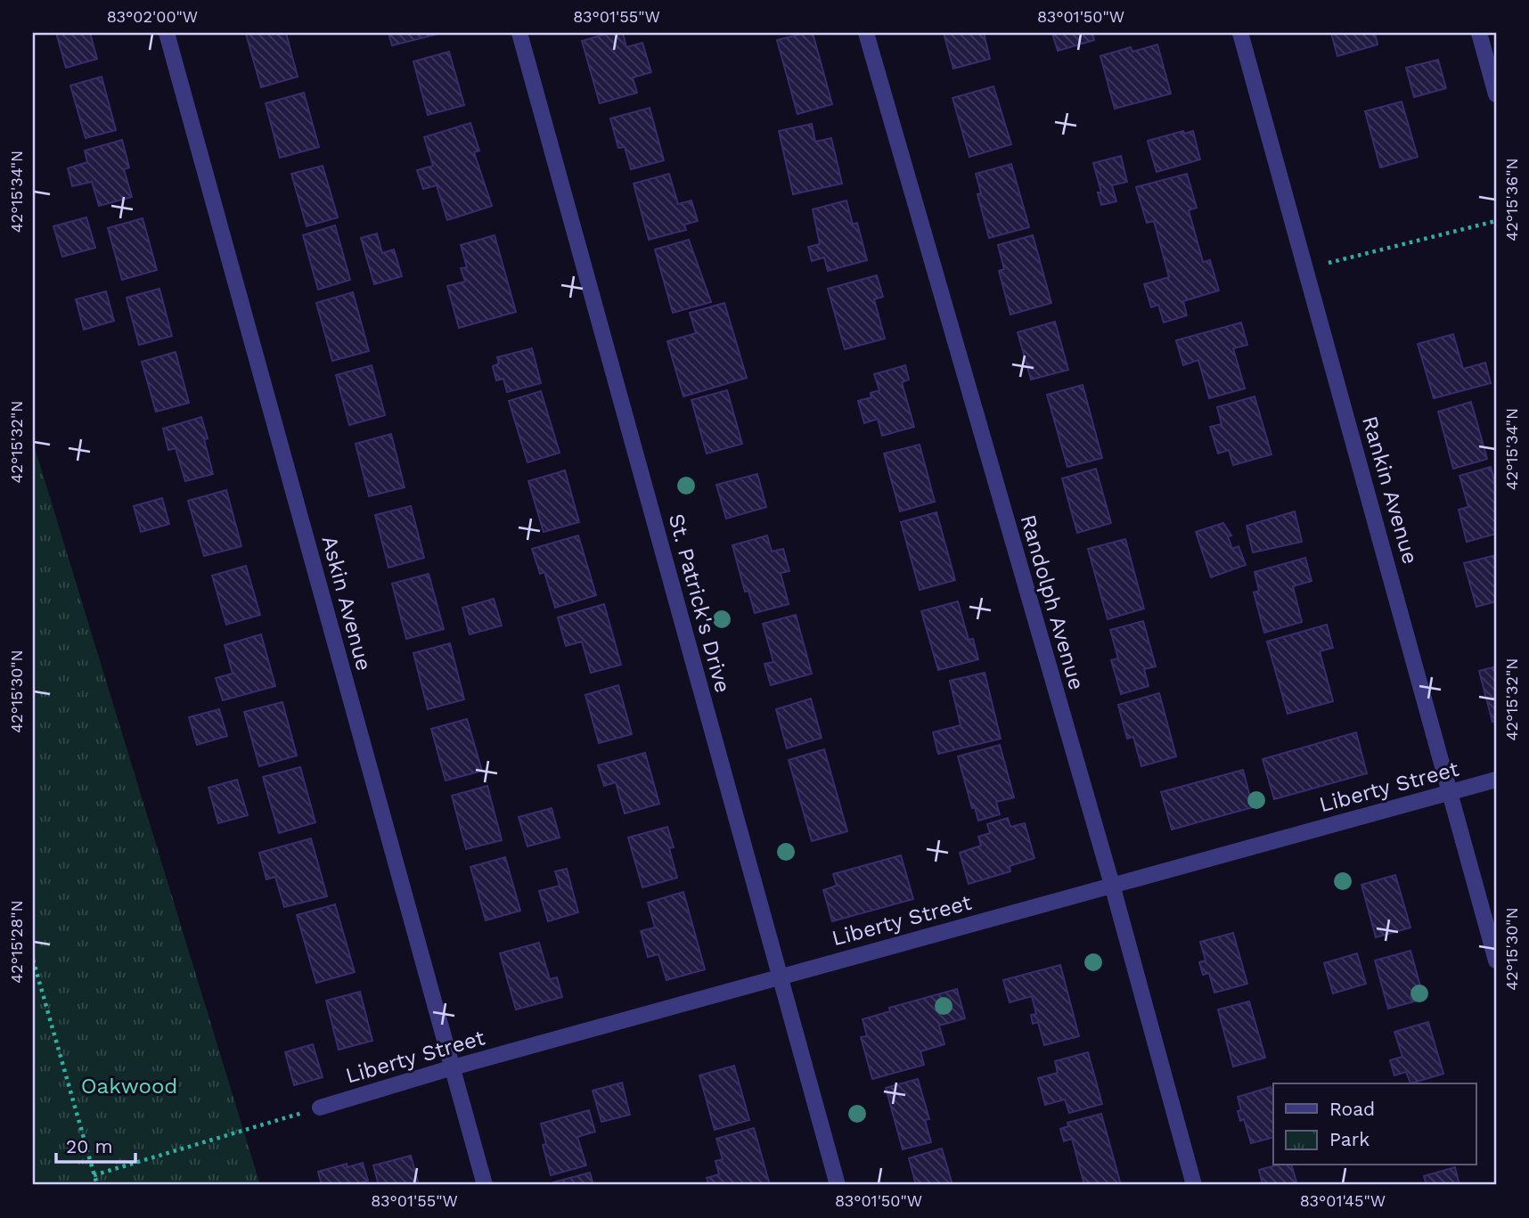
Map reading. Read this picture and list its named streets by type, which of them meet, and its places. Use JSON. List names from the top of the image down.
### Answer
{
  "streets": {
    "street": [
      "Rankin Avenue",
      "Randolph Avenue",
      "Askin Avenue",
      "St. Patrick's Drive",
      "Liberty Street"
    ]
  },
  "crossings": [
    ["Rankin Avenue", "Liberty Street"],
    ["Randolph Avenue", "Liberty Street"],
    ["Askin Avenue", "Liberty Street"],
    ["St. Patrick's Drive", "Liberty Street"]
  ],
  "parks": ["Oakwood"],
  "legend": ["Road", "Park"],
  "scale_bar": "20 m",
  "coordinates": [
    "83°02'00\"W",
    "83°01'55\"W",
    "83°01'50\"W",
    "42°15'34\"N",
    "42°15'36\"N",
    "42°15'32\"N",
    "42°15'30\"N",
    "42°15'28\"N",
    "83°01'45\"W"
  ]
}
